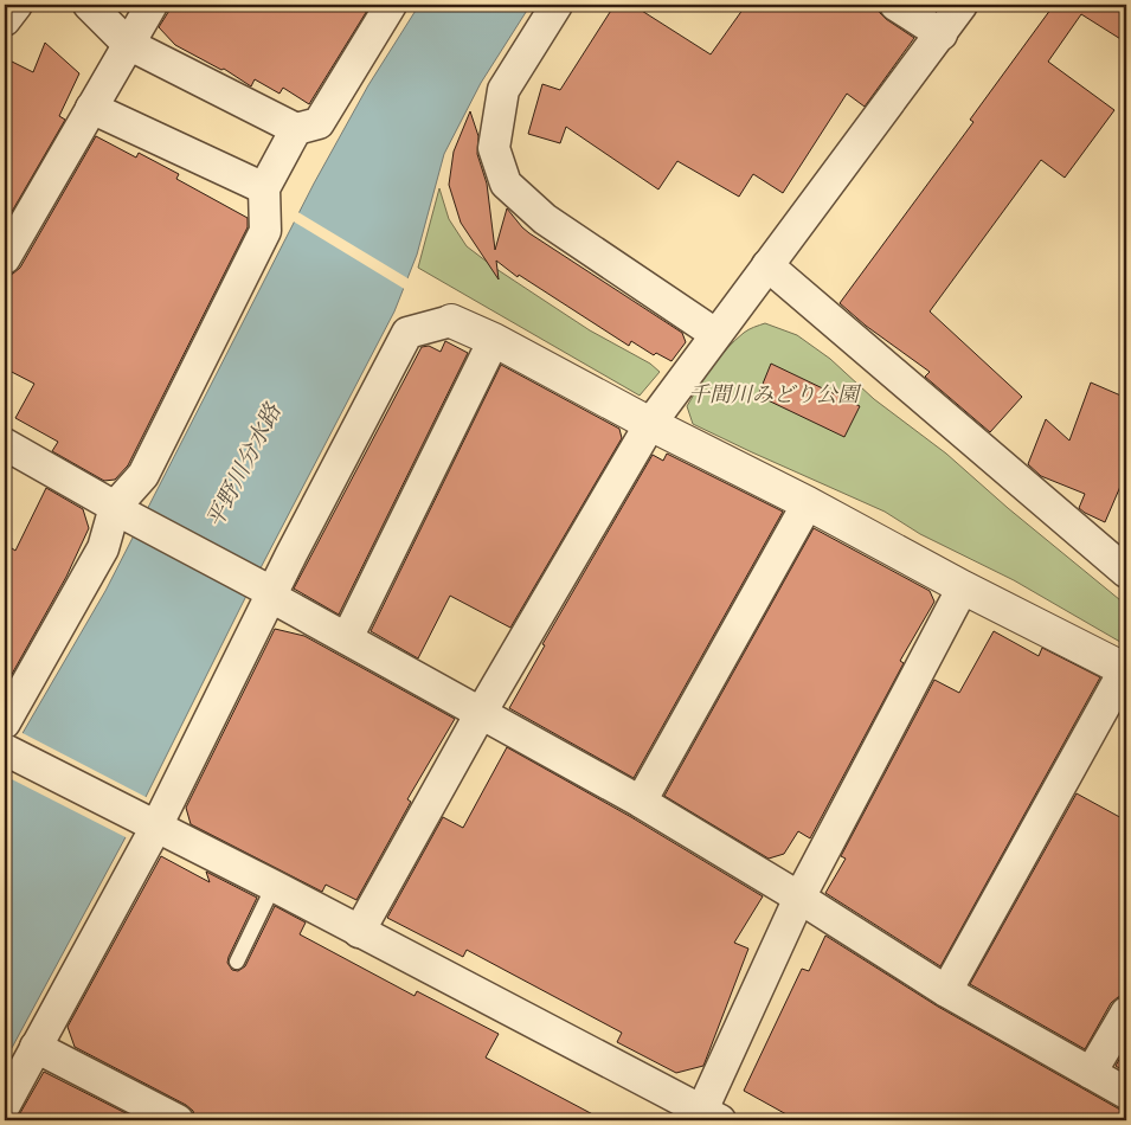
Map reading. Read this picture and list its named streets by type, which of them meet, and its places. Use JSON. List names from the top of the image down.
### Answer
{
  "water": ["平野川分水路"],
  "parks": ["千間川みどり公園"]
}
